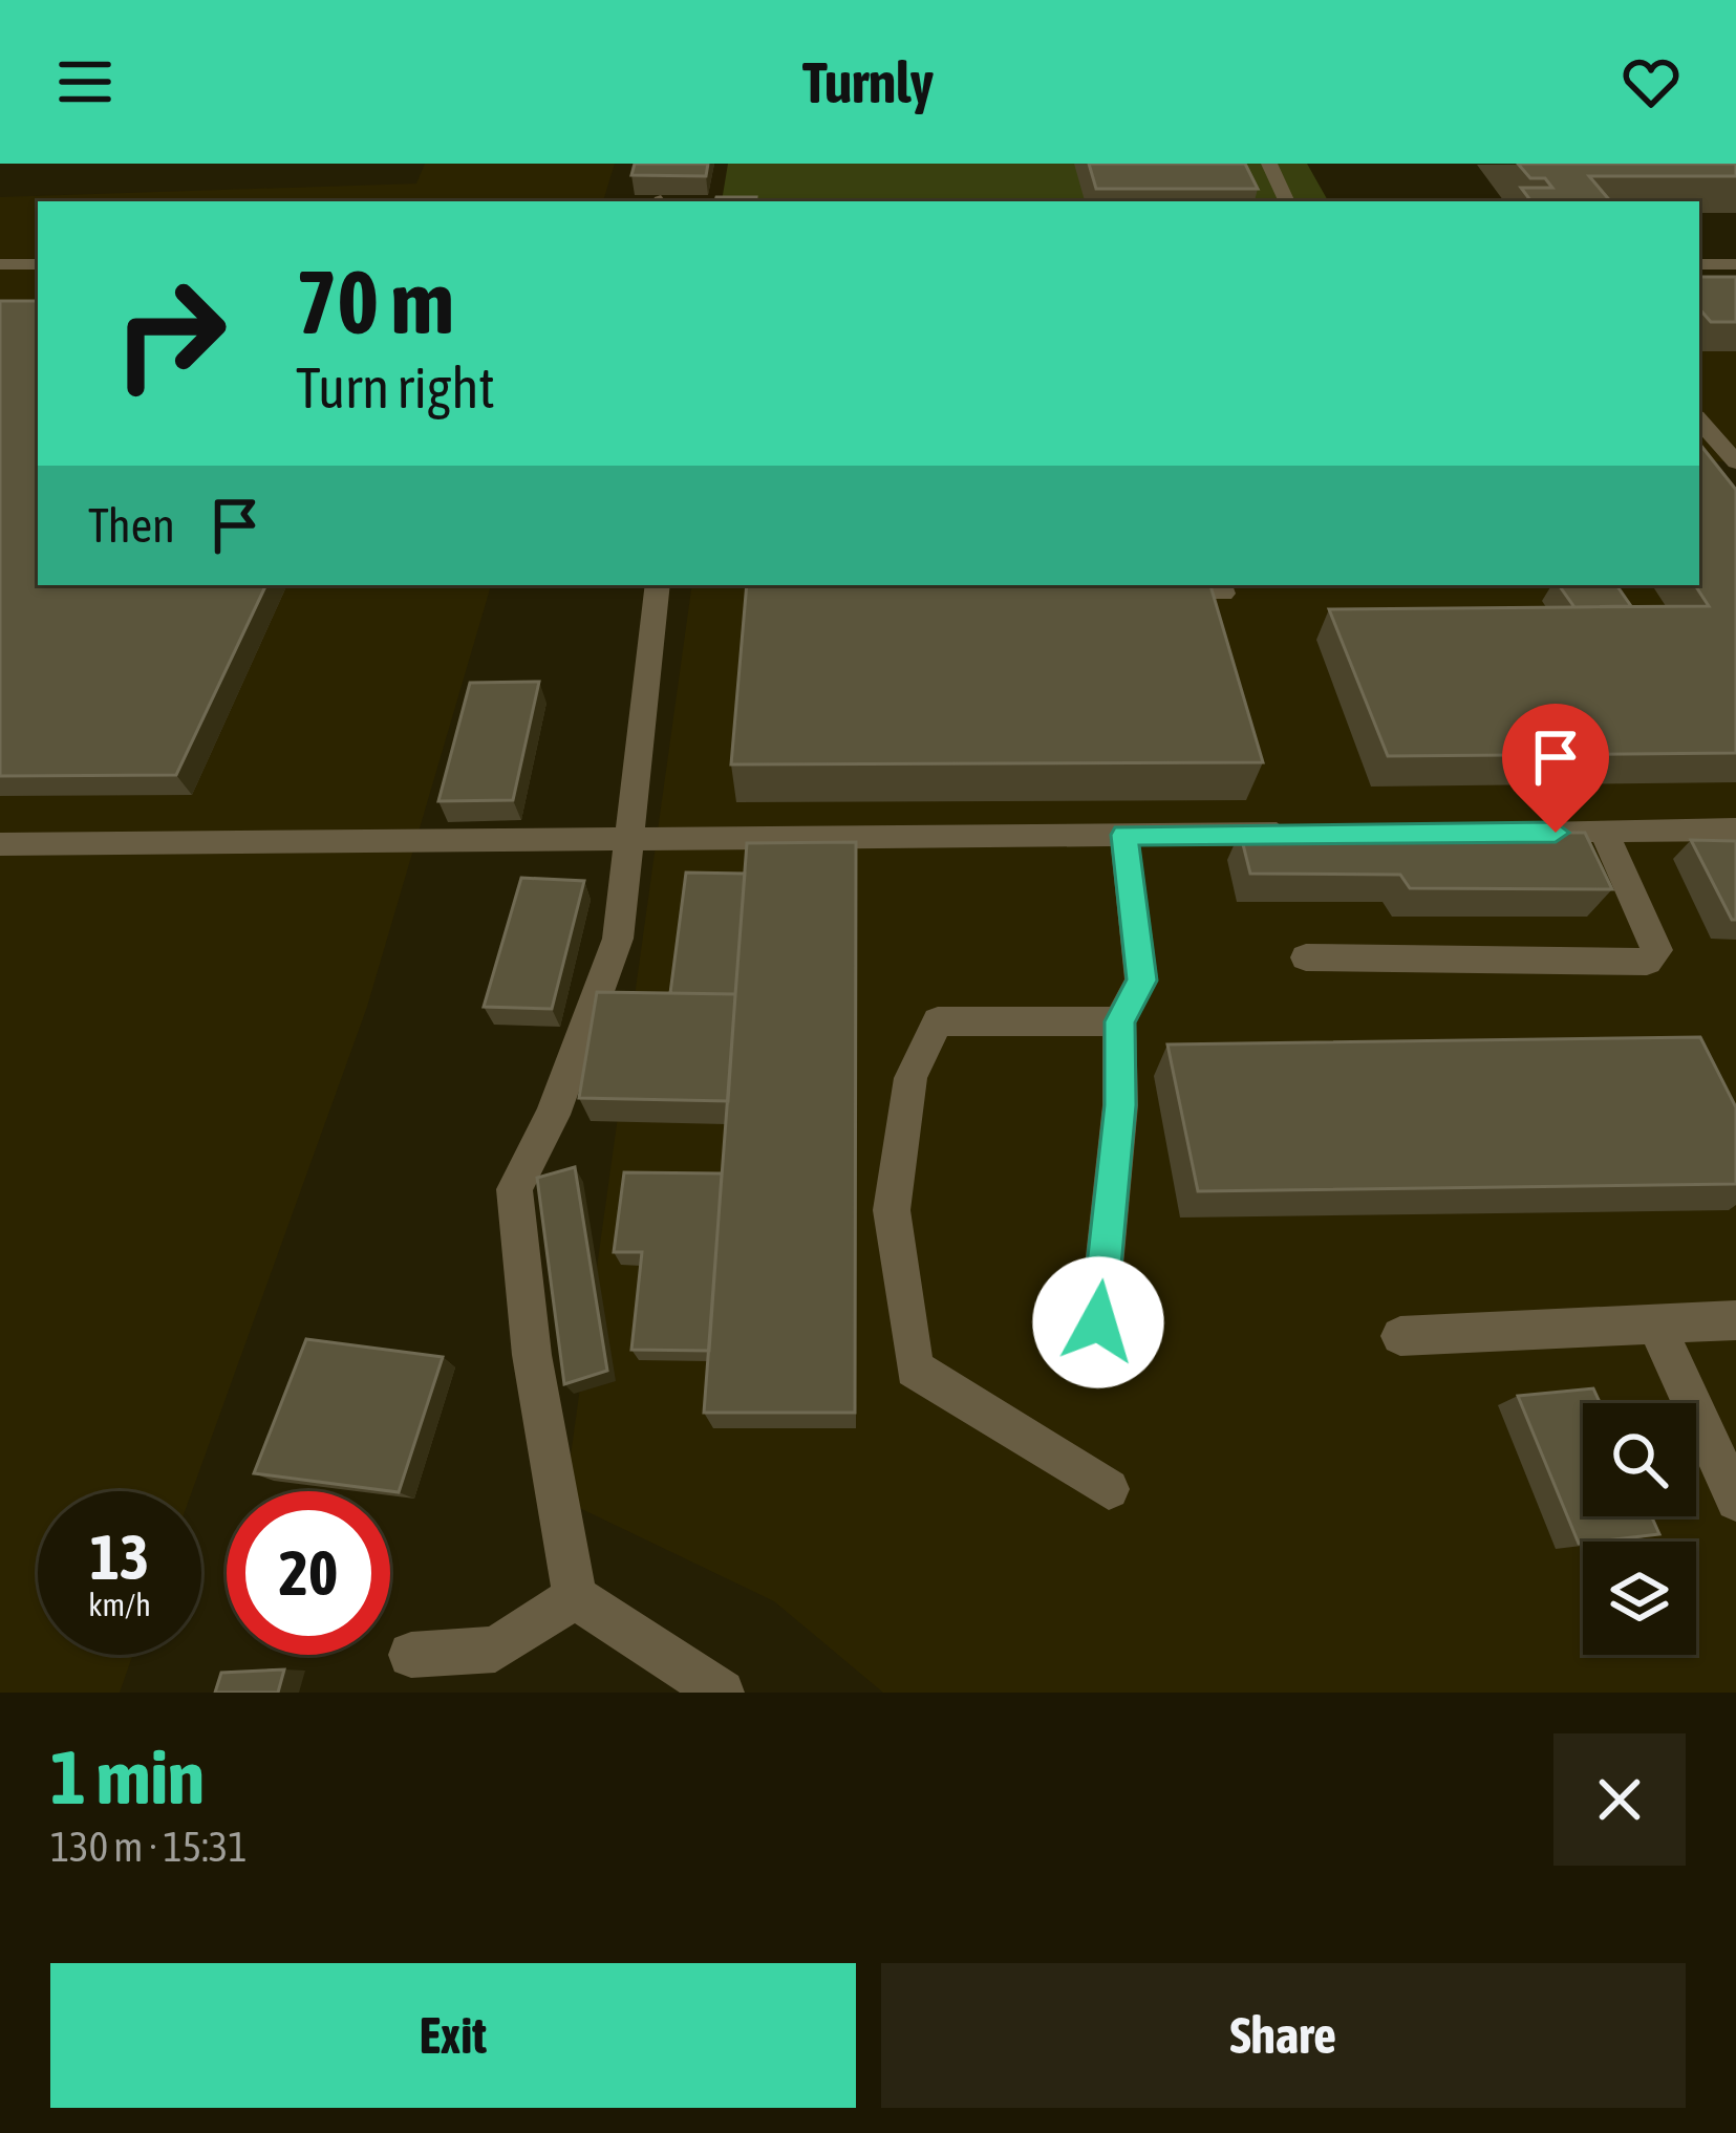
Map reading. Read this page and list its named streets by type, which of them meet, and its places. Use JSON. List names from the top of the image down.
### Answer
{
  "page": {
    "header": "Turnly",
    "turn": ["70 m", "Turn right"],
    "then": "Then",
    "speed": "13 km/h",
    "limit": "20",
    "heading": ["1 min", "130 m · 15:31"],
    "buttons": ["Exit", "Share"]
  }
}
